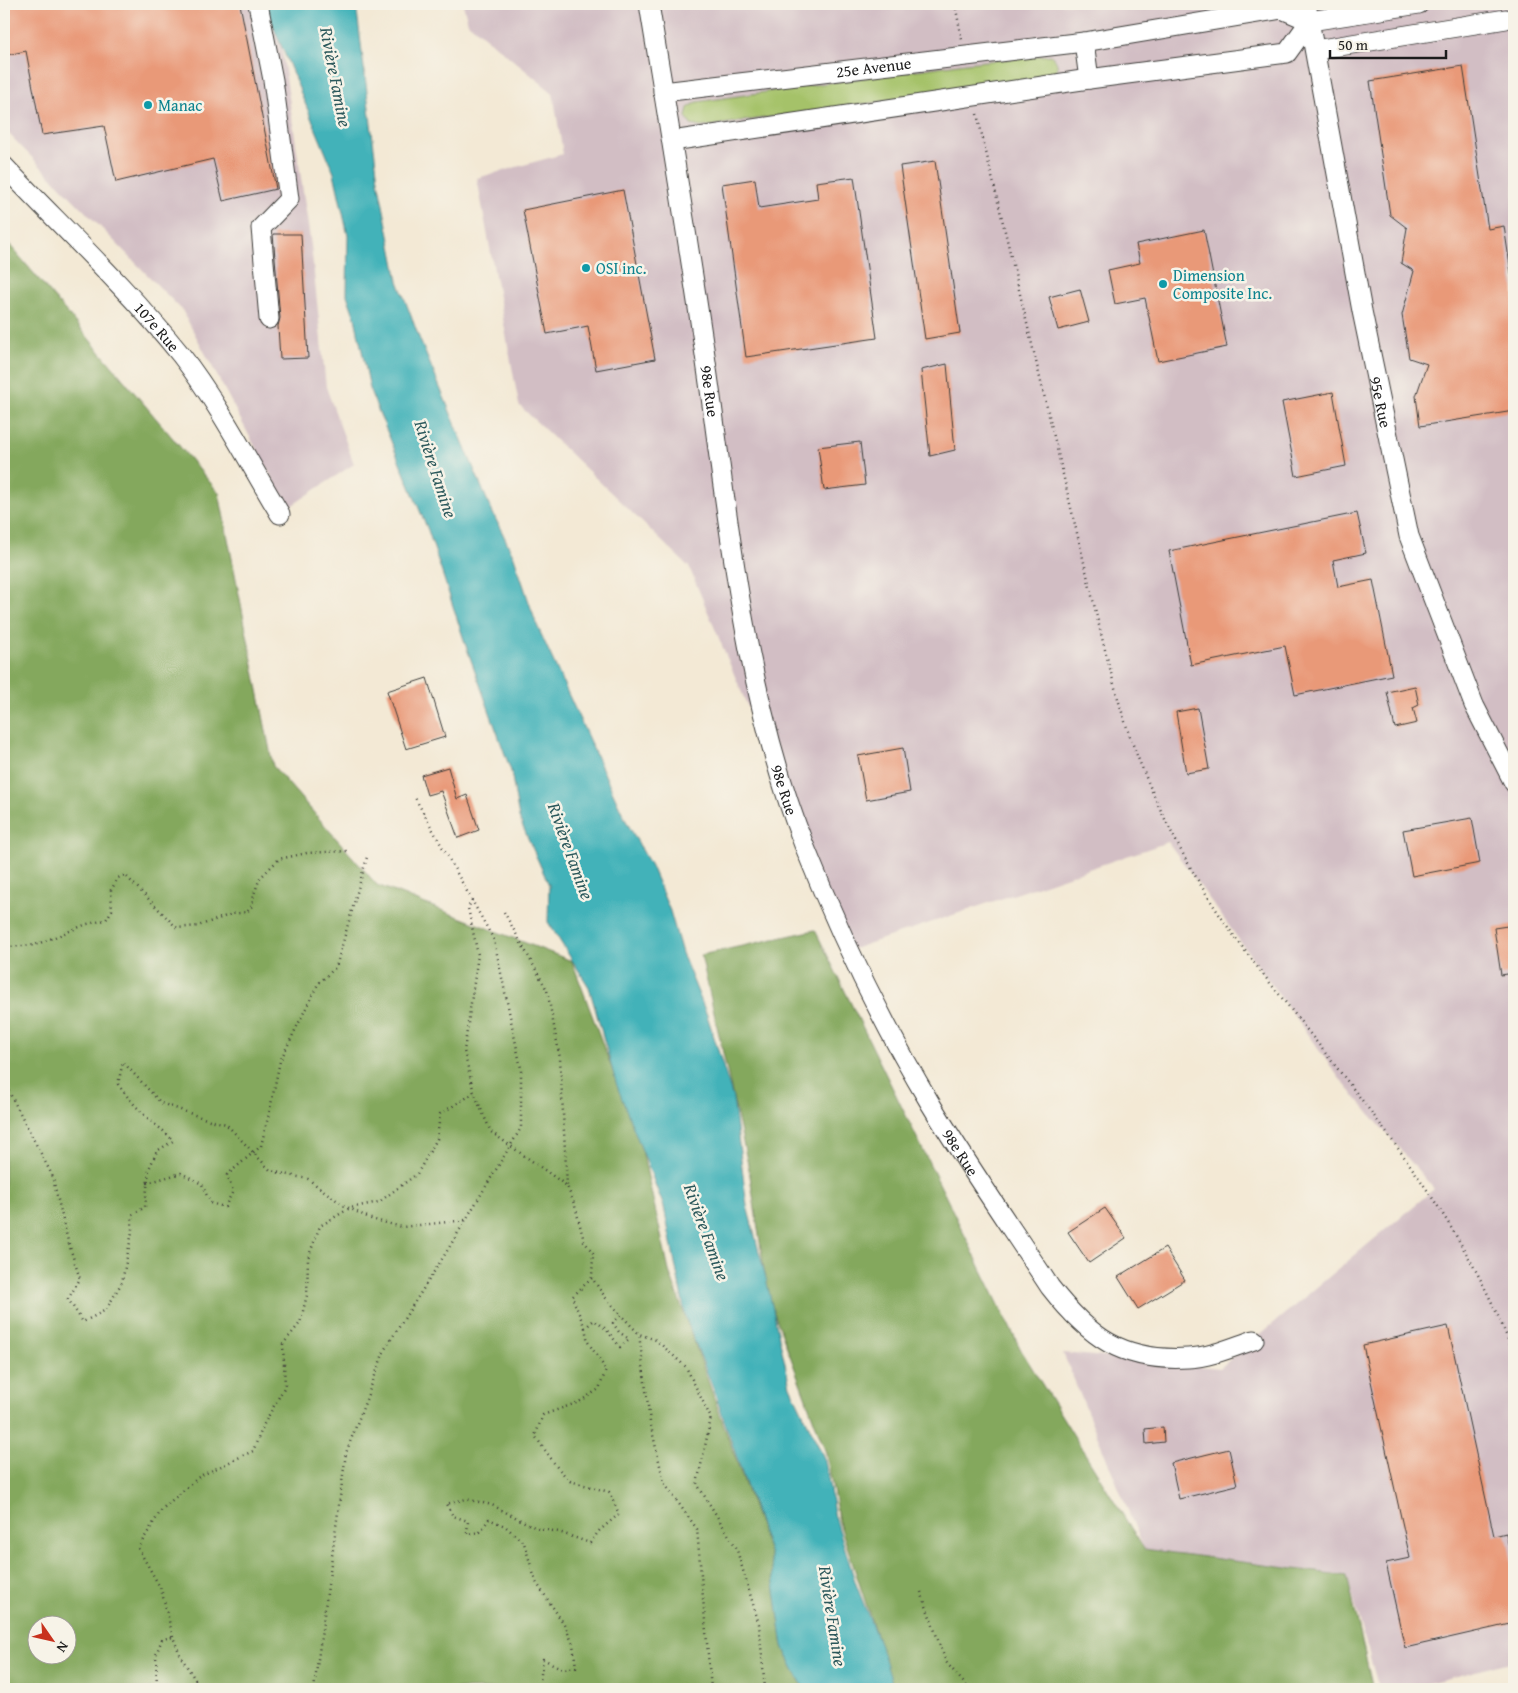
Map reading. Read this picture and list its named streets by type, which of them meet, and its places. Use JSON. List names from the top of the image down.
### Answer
{
  "streets": {
    "street": [
      "25e Avenue",
      "107e Rue",
      "98e Rue",
      "95e Rue"
    ]
  },
  "crossings": [
    ["25e Avenue", "98e Rue"],
    ["25e Avenue", "95e Rue"]
  ],
  "water": ["Rivière Famine"],
  "places": ["Manac", "OSI inc.", "Dimension Composite Inc."],
  "scale_bar": "50 m",
  "north": "bottom right"
}
